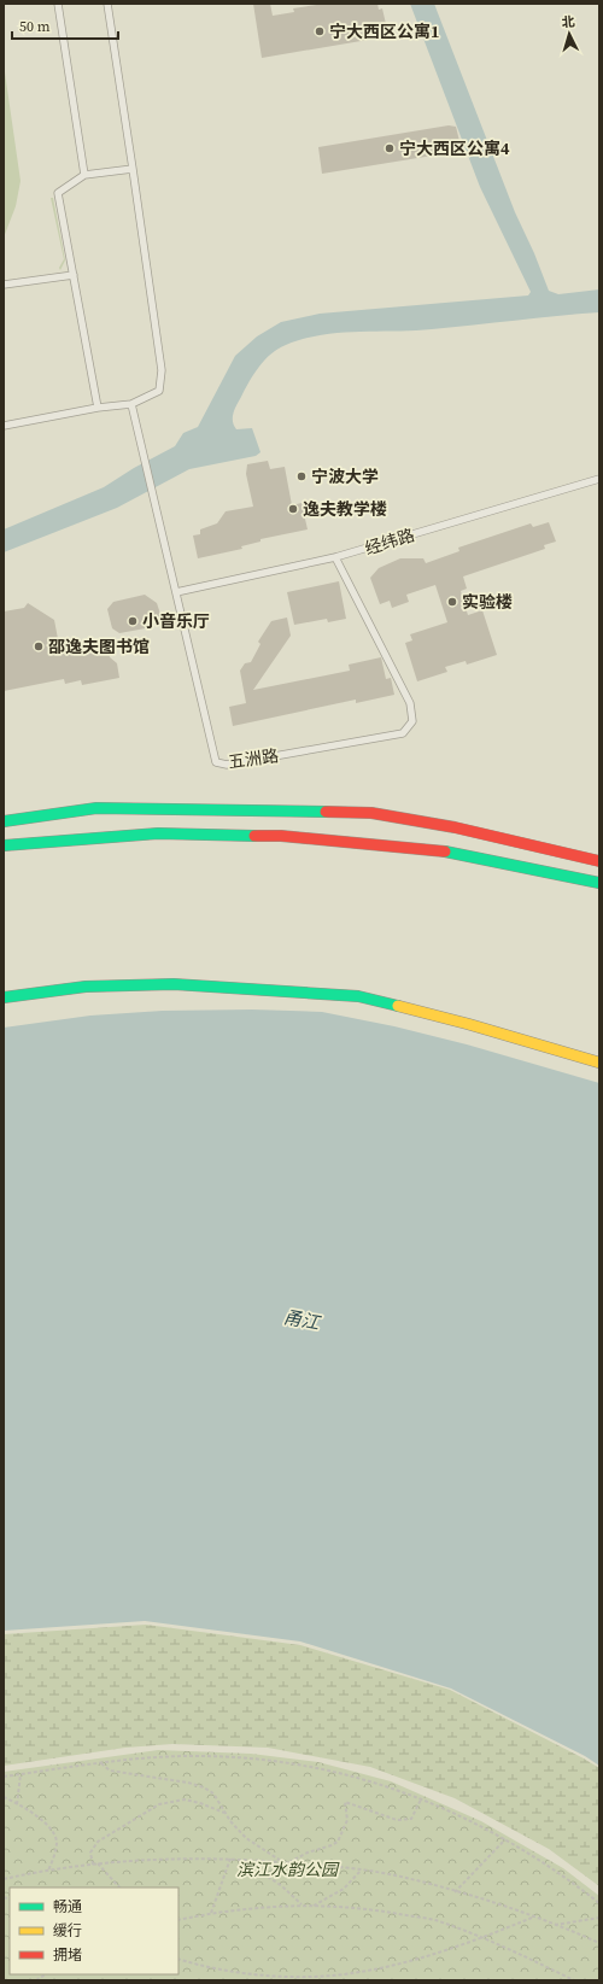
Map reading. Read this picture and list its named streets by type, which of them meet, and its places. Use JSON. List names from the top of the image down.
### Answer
{
  "streets": {
    "lane": ["经纬路", "五洲路"]
  },
  "crossings": [
    ["经纬路", "五洲路"]
  ],
  "water": ["甬江"],
  "parks": ["滨江水韵公园"],
  "places": [
    "宁大西区公寓1",
    "宁大西区公寓4",
    "宁波大学",
    "逸夫教学楼",
    "实验楼",
    "小音乐厅",
    "邵逸夫图书馆"
  ],
  "legend": ["畅通", "缓行", "拥堵"],
  "scale_bar": "50 m",
  "north": "top"
}
